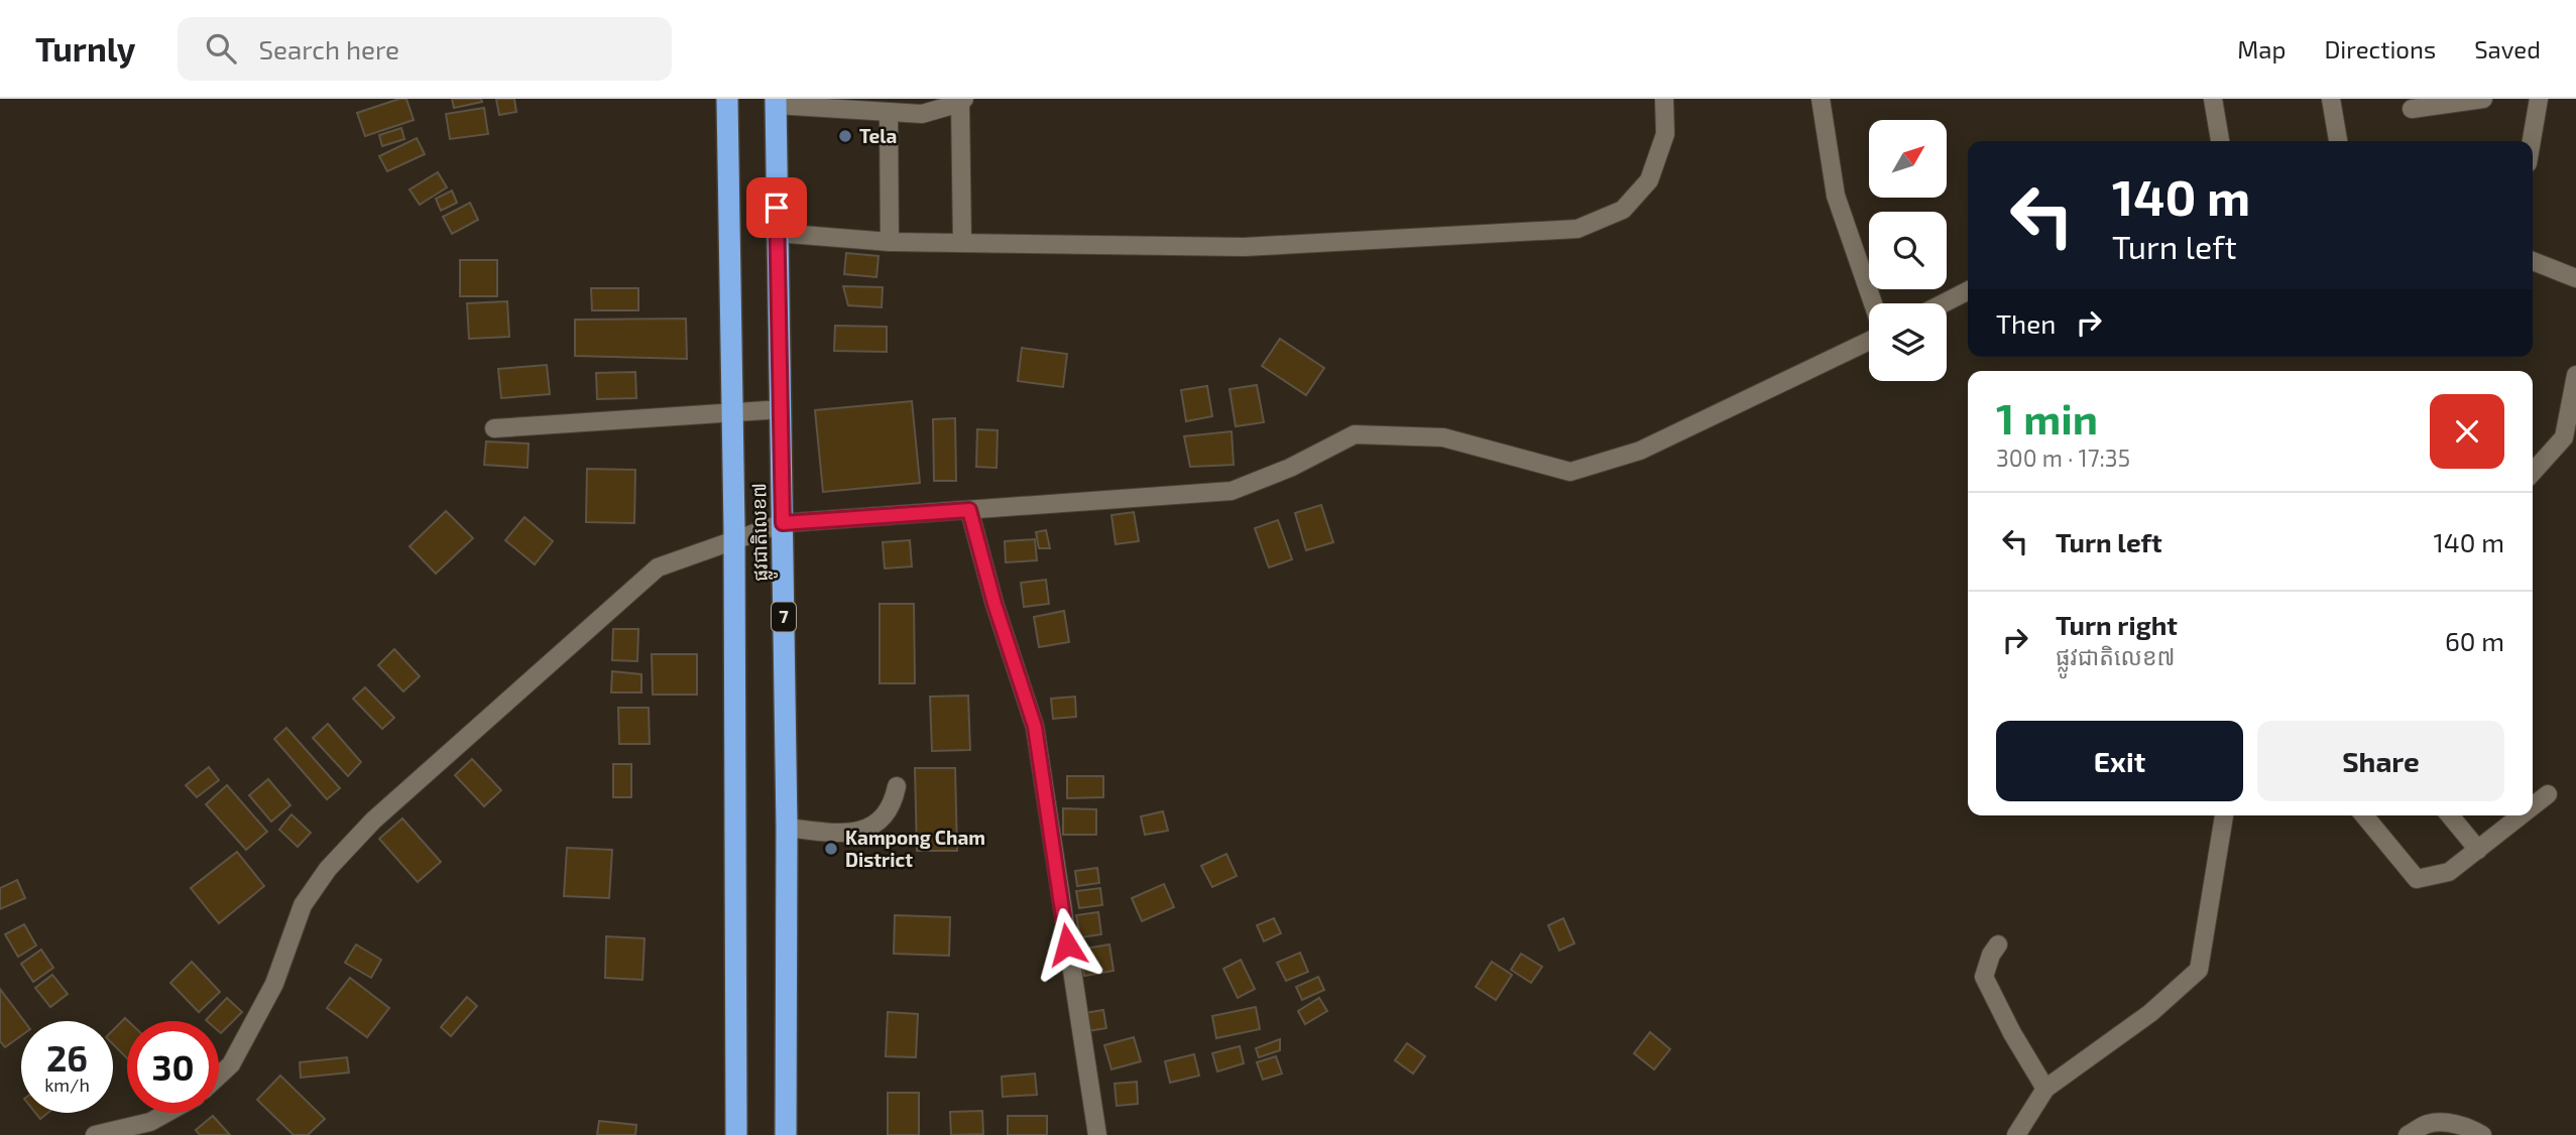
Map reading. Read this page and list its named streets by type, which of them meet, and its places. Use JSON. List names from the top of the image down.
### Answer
{
  "streets": {
    "highway": ["ផ្លូវជាតិលេខ៧", "7"]
  },
  "places": ["Tela", "Kampong Cham District"],
  "north": "top right",
  "page": {
    "header": "Turnly",
    "search": "Search here",
    "nav": ["Map", "Directions", "Saved"],
    "turn": ["140 m", "Turn left"],
    "then": "Then",
    "heading": ["1 min", "300 m · 17:35"],
    "list": [
      {
        "name": "Turn left",
        "value": "140 m"
      },
      {
        "name": "Turn right",
        "note": "ផ្លូវជាតិលេខ៧",
        "value": "60 m"
      }
    ],
    "buttons": ["Exit", "Share"],
    "speed": "26 km/h",
    "limit": "30"
  }
}
